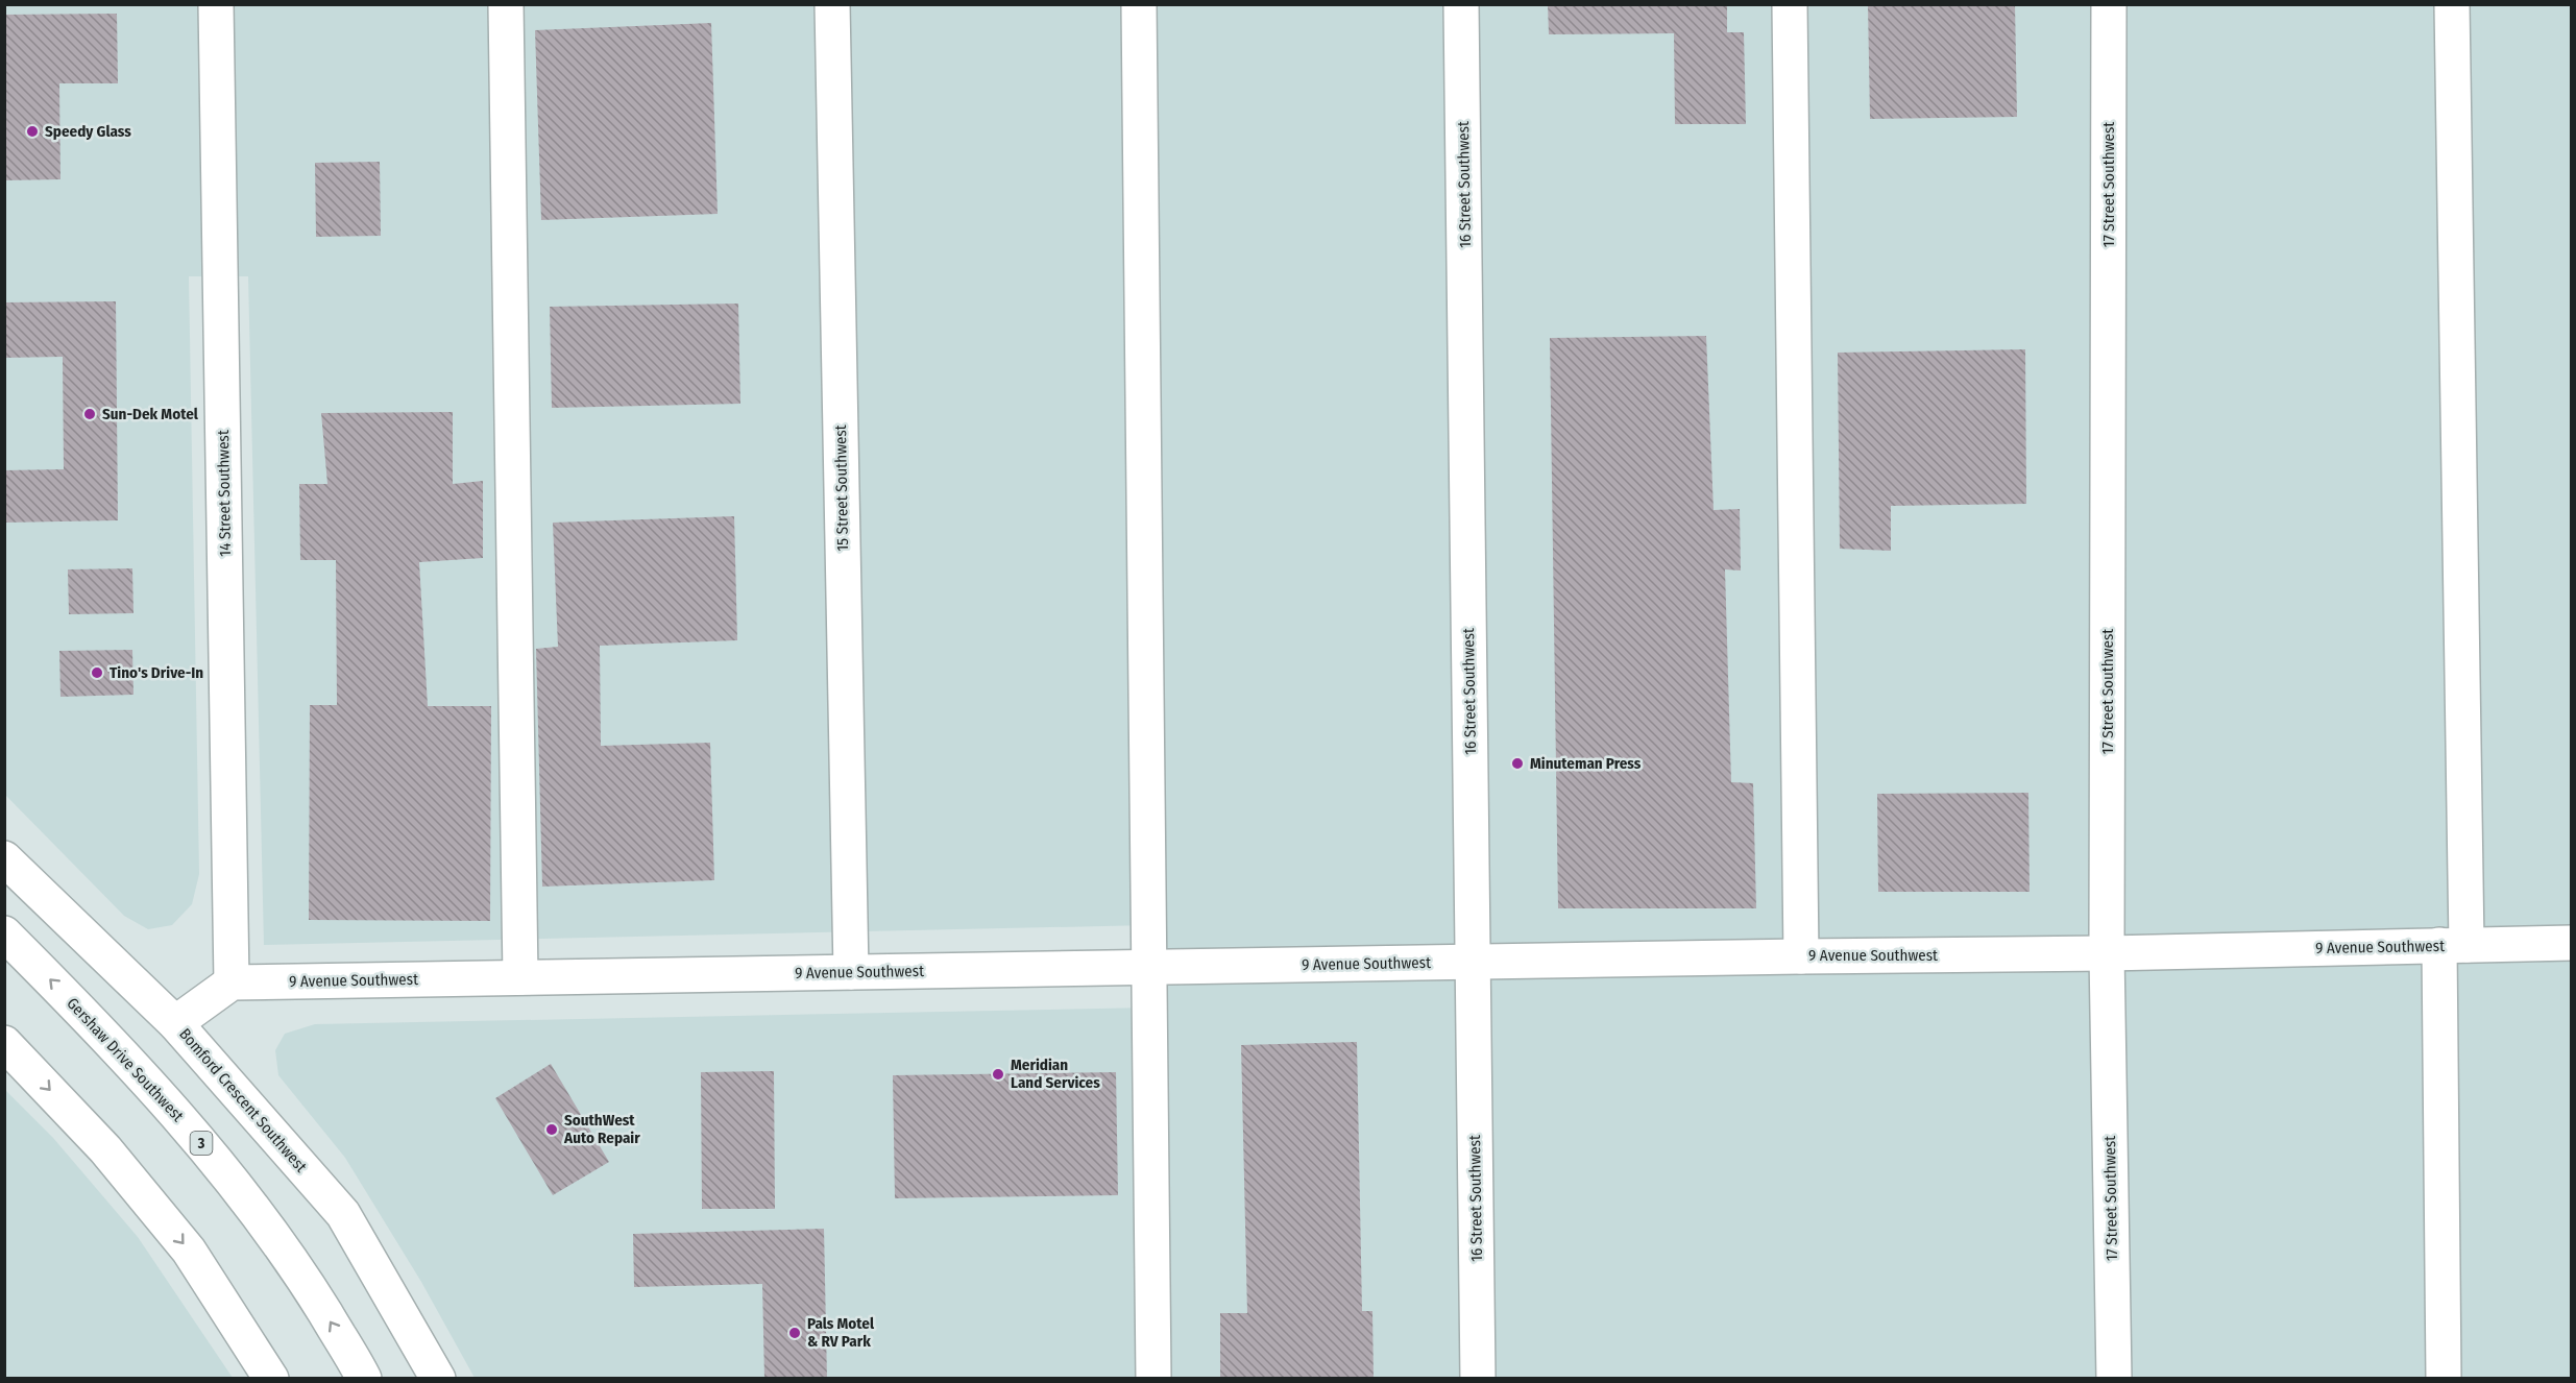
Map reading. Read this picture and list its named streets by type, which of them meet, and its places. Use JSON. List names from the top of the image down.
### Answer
{
  "streets": {
    "main road": [
      "16 Street Southwest",
      "17 Street Southwest",
      "15 Street Southwest",
      "14 Street Southwest",
      "9 Avenue Southwest",
      "Gershaw Drive Southwest",
      "Bomford Crescent Southwest",
      "3"
    ]
  },
  "crossings": [
    ["16 Street Southwest", "9 Avenue Southwest"],
    ["17 Street Southwest", "9 Avenue Southwest"],
    ["15 Street Southwest", "9 Avenue Southwest"],
    ["14 Street Southwest", "9 Avenue Southwest"]
  ],
  "places": [
    "Speedy Glass",
    "Sun-Dek Motel",
    "Tino's Drive-In",
    "Minuteman Press",
    "Meridian Land Services",
    "SouthWest Auto Repair",
    "Pals Motel & RV Park"
  ]
}
